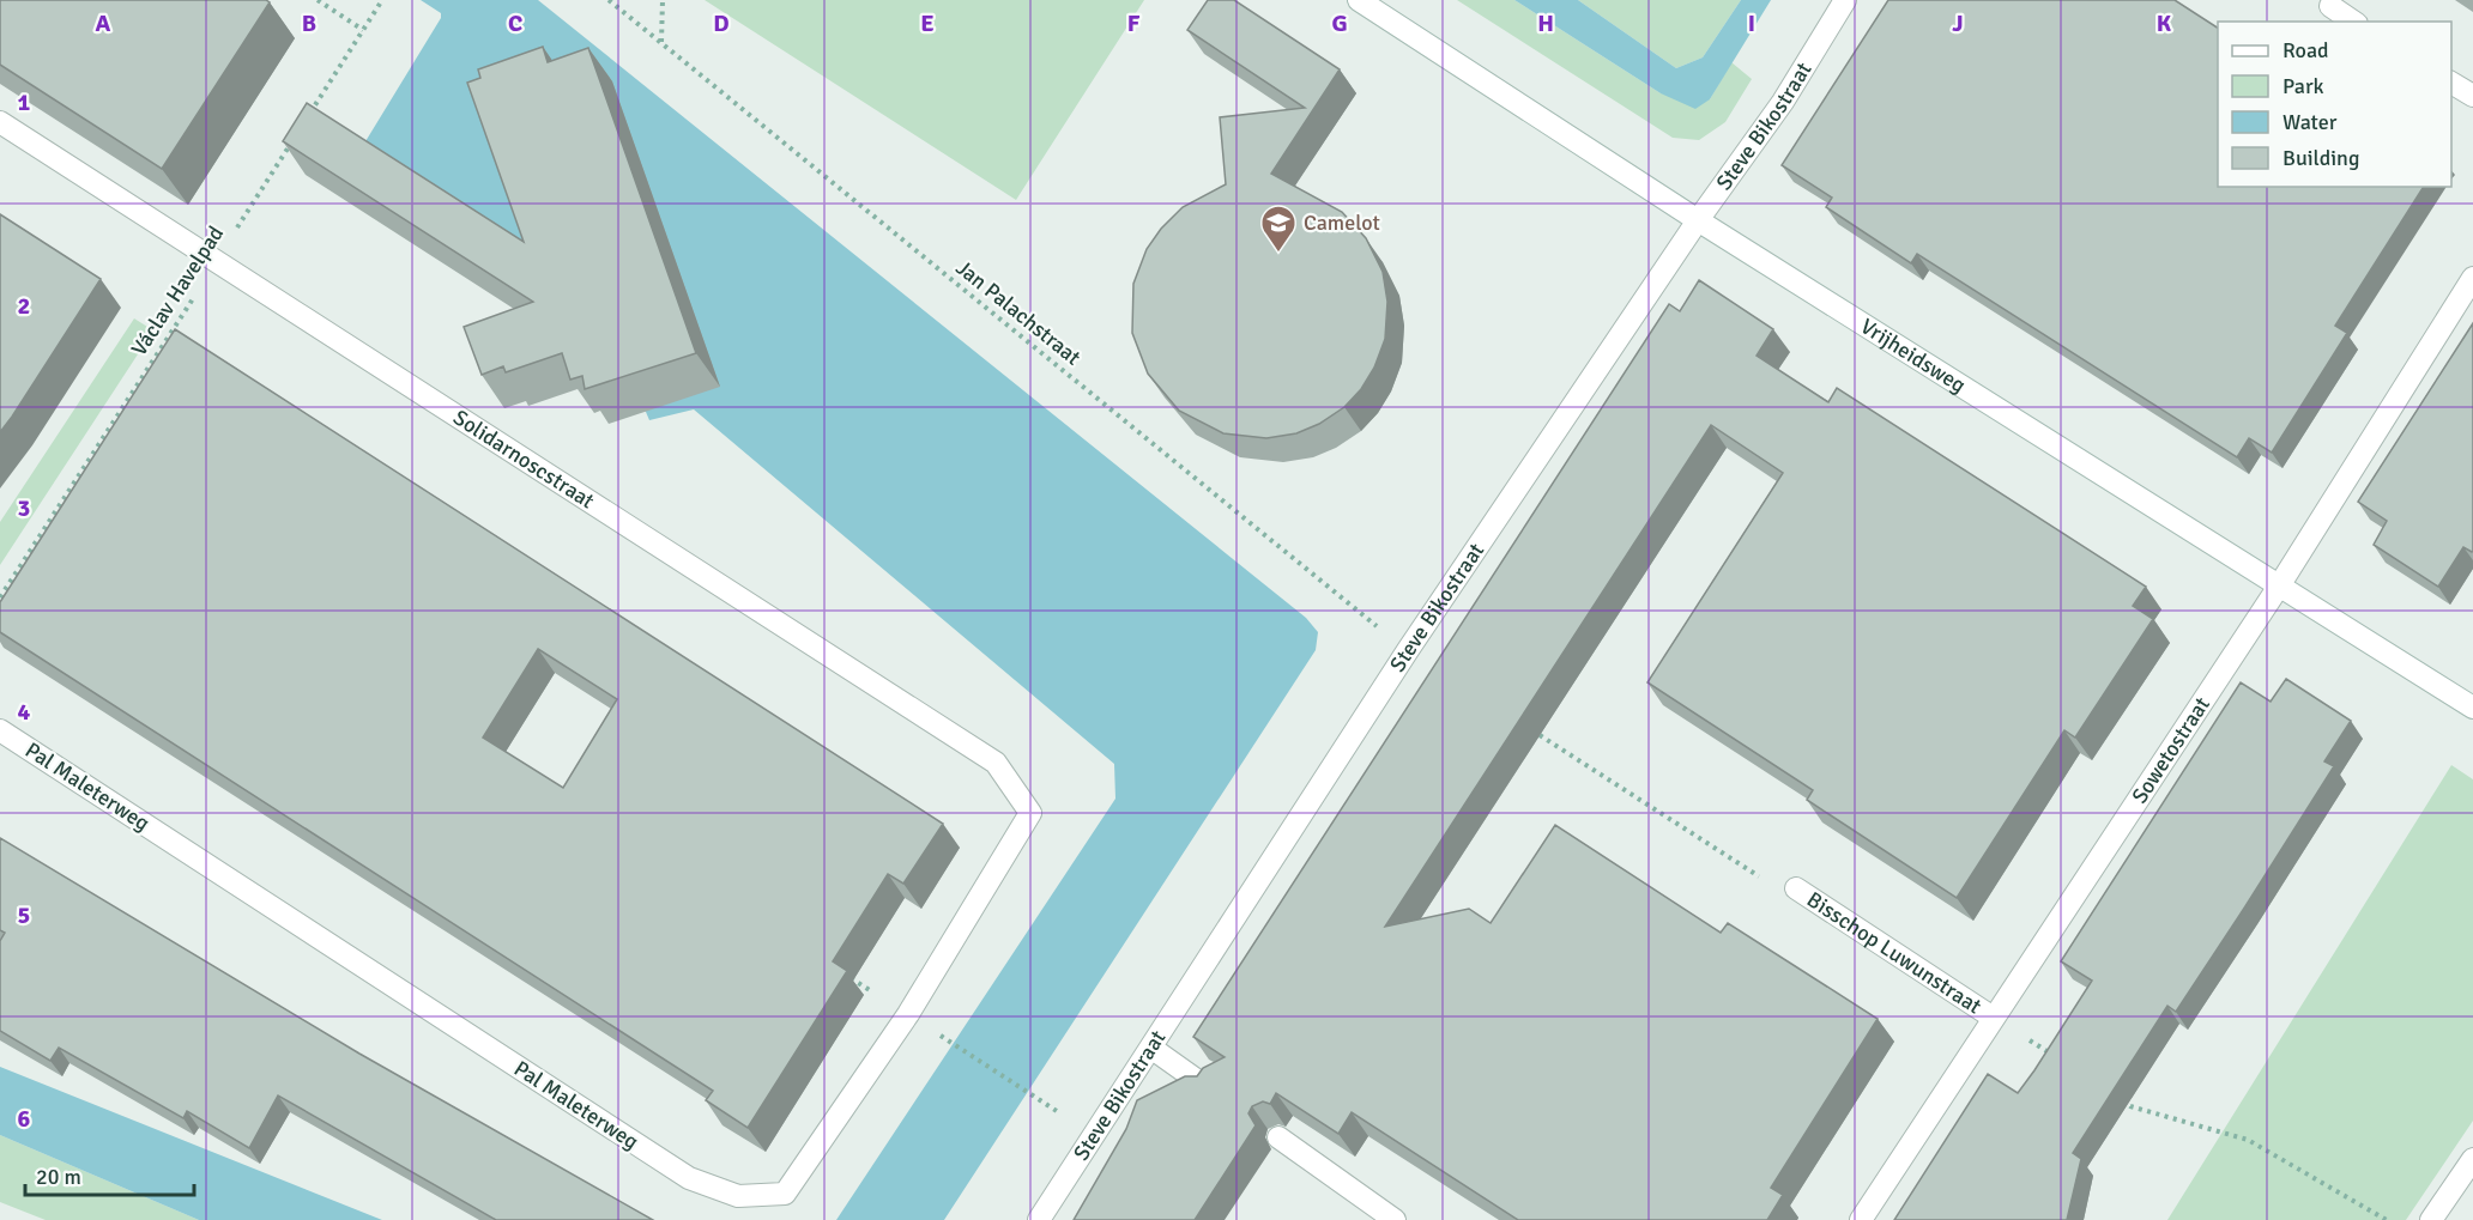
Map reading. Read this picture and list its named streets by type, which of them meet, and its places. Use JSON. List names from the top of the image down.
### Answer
{
  "streets": {
    "street": [
      "Steve Bikostraat",
      "Vrijheidsweg",
      "Solidarnoscstraat",
      "Sowetostraat",
      "Pal Maleterweg",
      "Bisschop Luwunstraat"
    ],
    "path": ["Václav Havelpad", "Jan Palachstraat"]
  },
  "crossings": [
    ["Steve Bikostraat", "Jan Palachstraat"],
    ["Steve Bikostraat", "Vrijheidsweg"],
    ["Václav Havelpad", "Solidarnoscstraat"],
    ["Vrijheidsweg", "Sowetostraat"],
    ["Solidarnoscstraat", "Pal Maleterweg"],
    ["Sowetostraat", "Bisschop Luwunstraat"]
  ],
  "places": {
    "school or university": ["Camelot"]
  },
  "legend": [
    "Road",
    "Park",
    "Water",
    "Building"
  ],
  "scale_bar": "20 m",
  "grid": {
    "columns": [
      "A",
      "B",
      "C",
      "D",
      "E",
      "F",
      "G",
      "H",
      "I",
      "J",
      "K"
    ],
    "rows": [
      "1",
      "2",
      "3",
      "4",
      "5",
      "6"
    ]
  }
}
